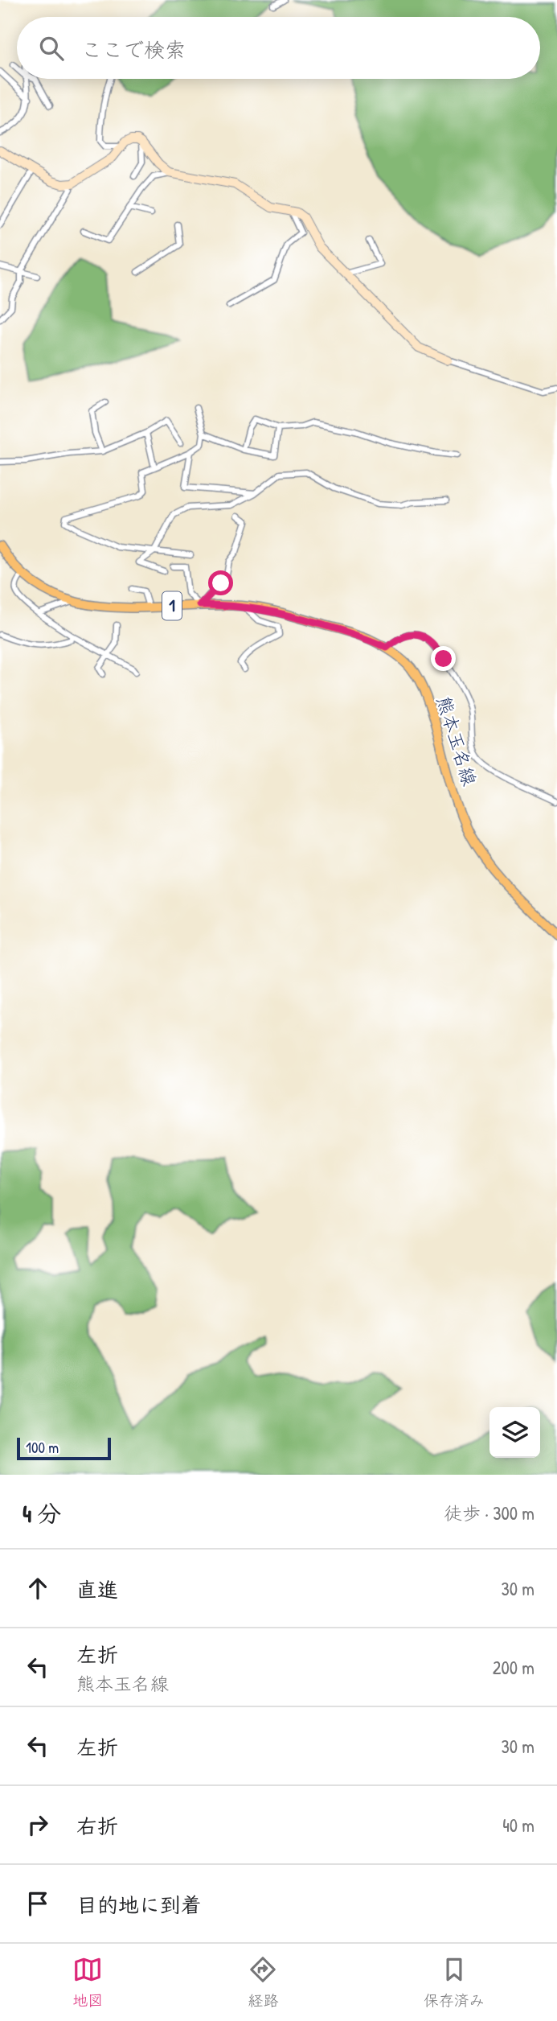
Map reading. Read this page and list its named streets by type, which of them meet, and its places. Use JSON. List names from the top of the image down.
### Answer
{
  "streets": {
    "main road": ["1", "熊本玉名線"]
  },
  "scale_bar": "100 m",
  "page": {
    "search": "ここで検索",
    "scale": "100 m",
    "heading": ["4 分", "徒歩 · 300 m"],
    "list": [
      ["直進", "30 m"],
      ["左折", "熊本玉名線", "200 m"],
      ["左折", "30 m"],
      ["右折", "40 m"],
      "目的地に到着"
    ],
    "nav": ["地図", "経路", "保存済み"]
  }
}
